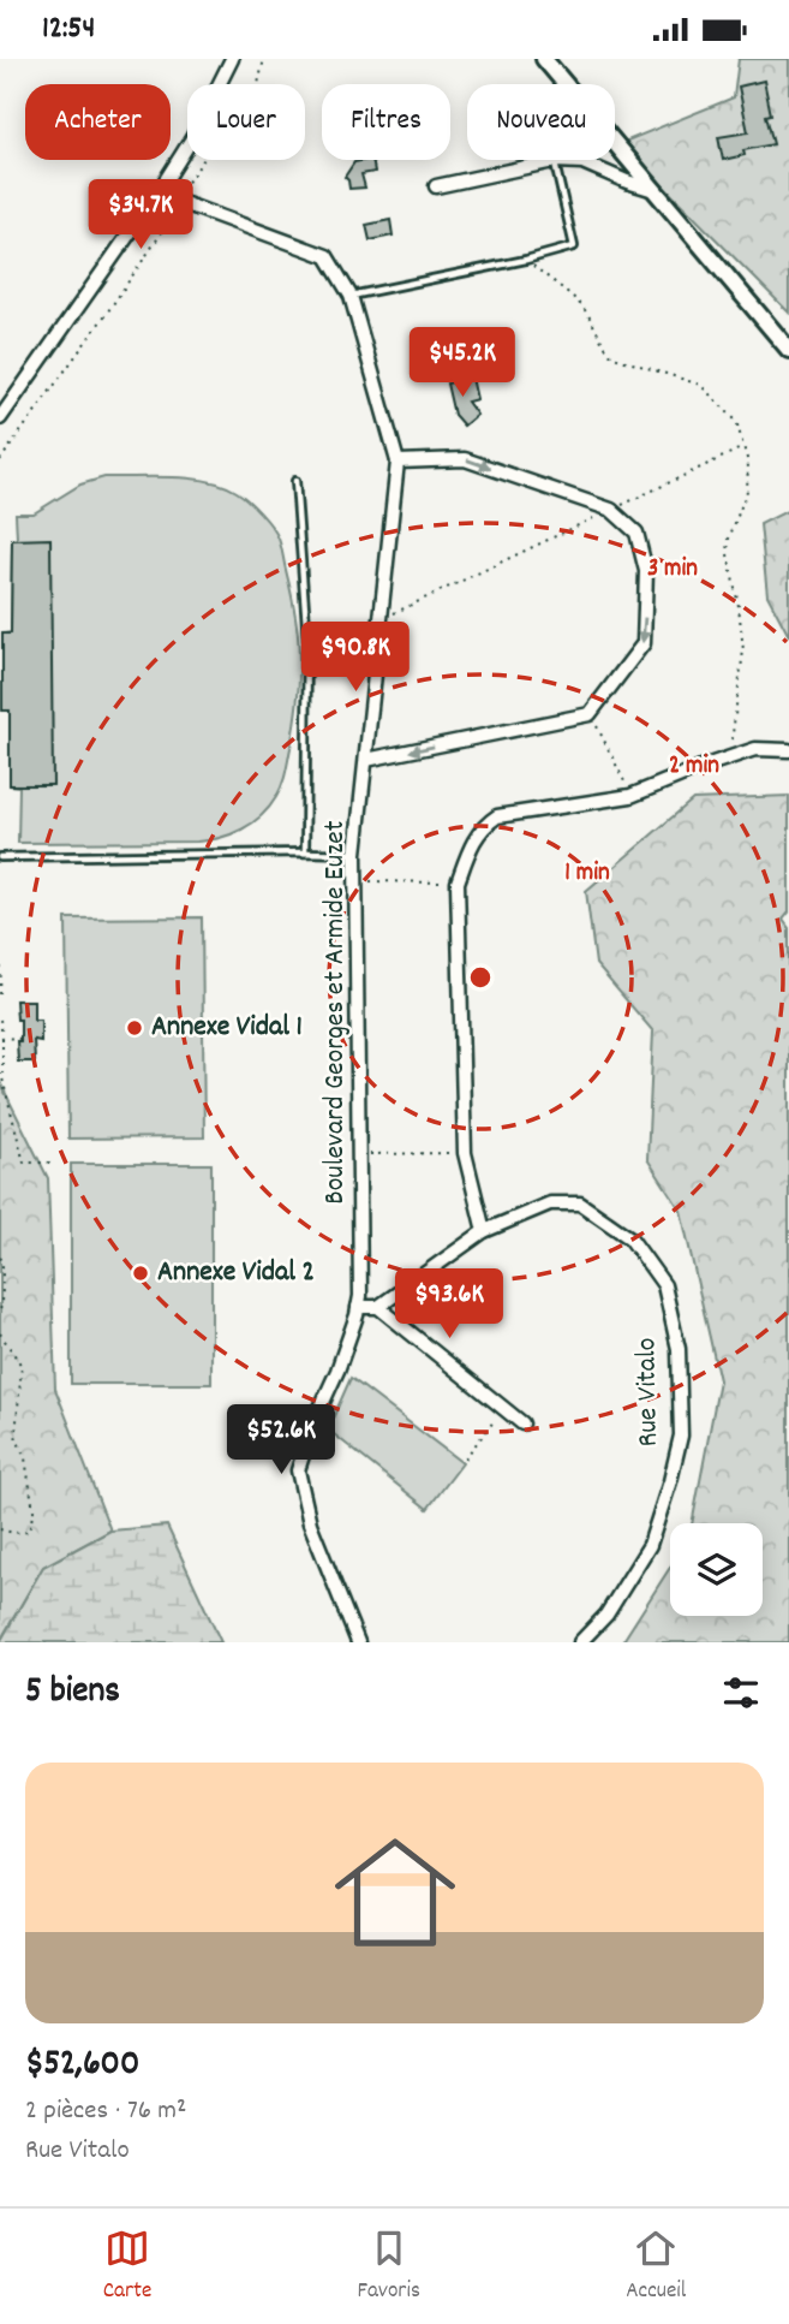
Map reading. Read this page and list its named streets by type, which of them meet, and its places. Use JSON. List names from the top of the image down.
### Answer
{
  "streets": {
    "street": ["Boulevard Georges et Armide Euzet", "Rue Vitalo"]
  },
  "places": ["Annexe Vidal 1", "Annexe Vidal 2"],
  "page": {
    "status": "12:54",
    "chip": [
      "Acheter",
      "Louer",
      "Filtres",
      "Nouveau"
    ],
    "price": [
      "$34.7K",
      "$45.2K",
      "$90.8K",
      "$93.6K",
      "$52.6K"
    ],
    "heading": "5 biens",
    "list": [
      {
        "name": "$52,600",
        "note": "2 pièces · 76 m² · Rue Vitalo"
      }
    ],
    "tabs": ["Carte", "Favoris", "Accueil"]
  },
  "rings": ["3 min", "2 min", "1 min"]
}
